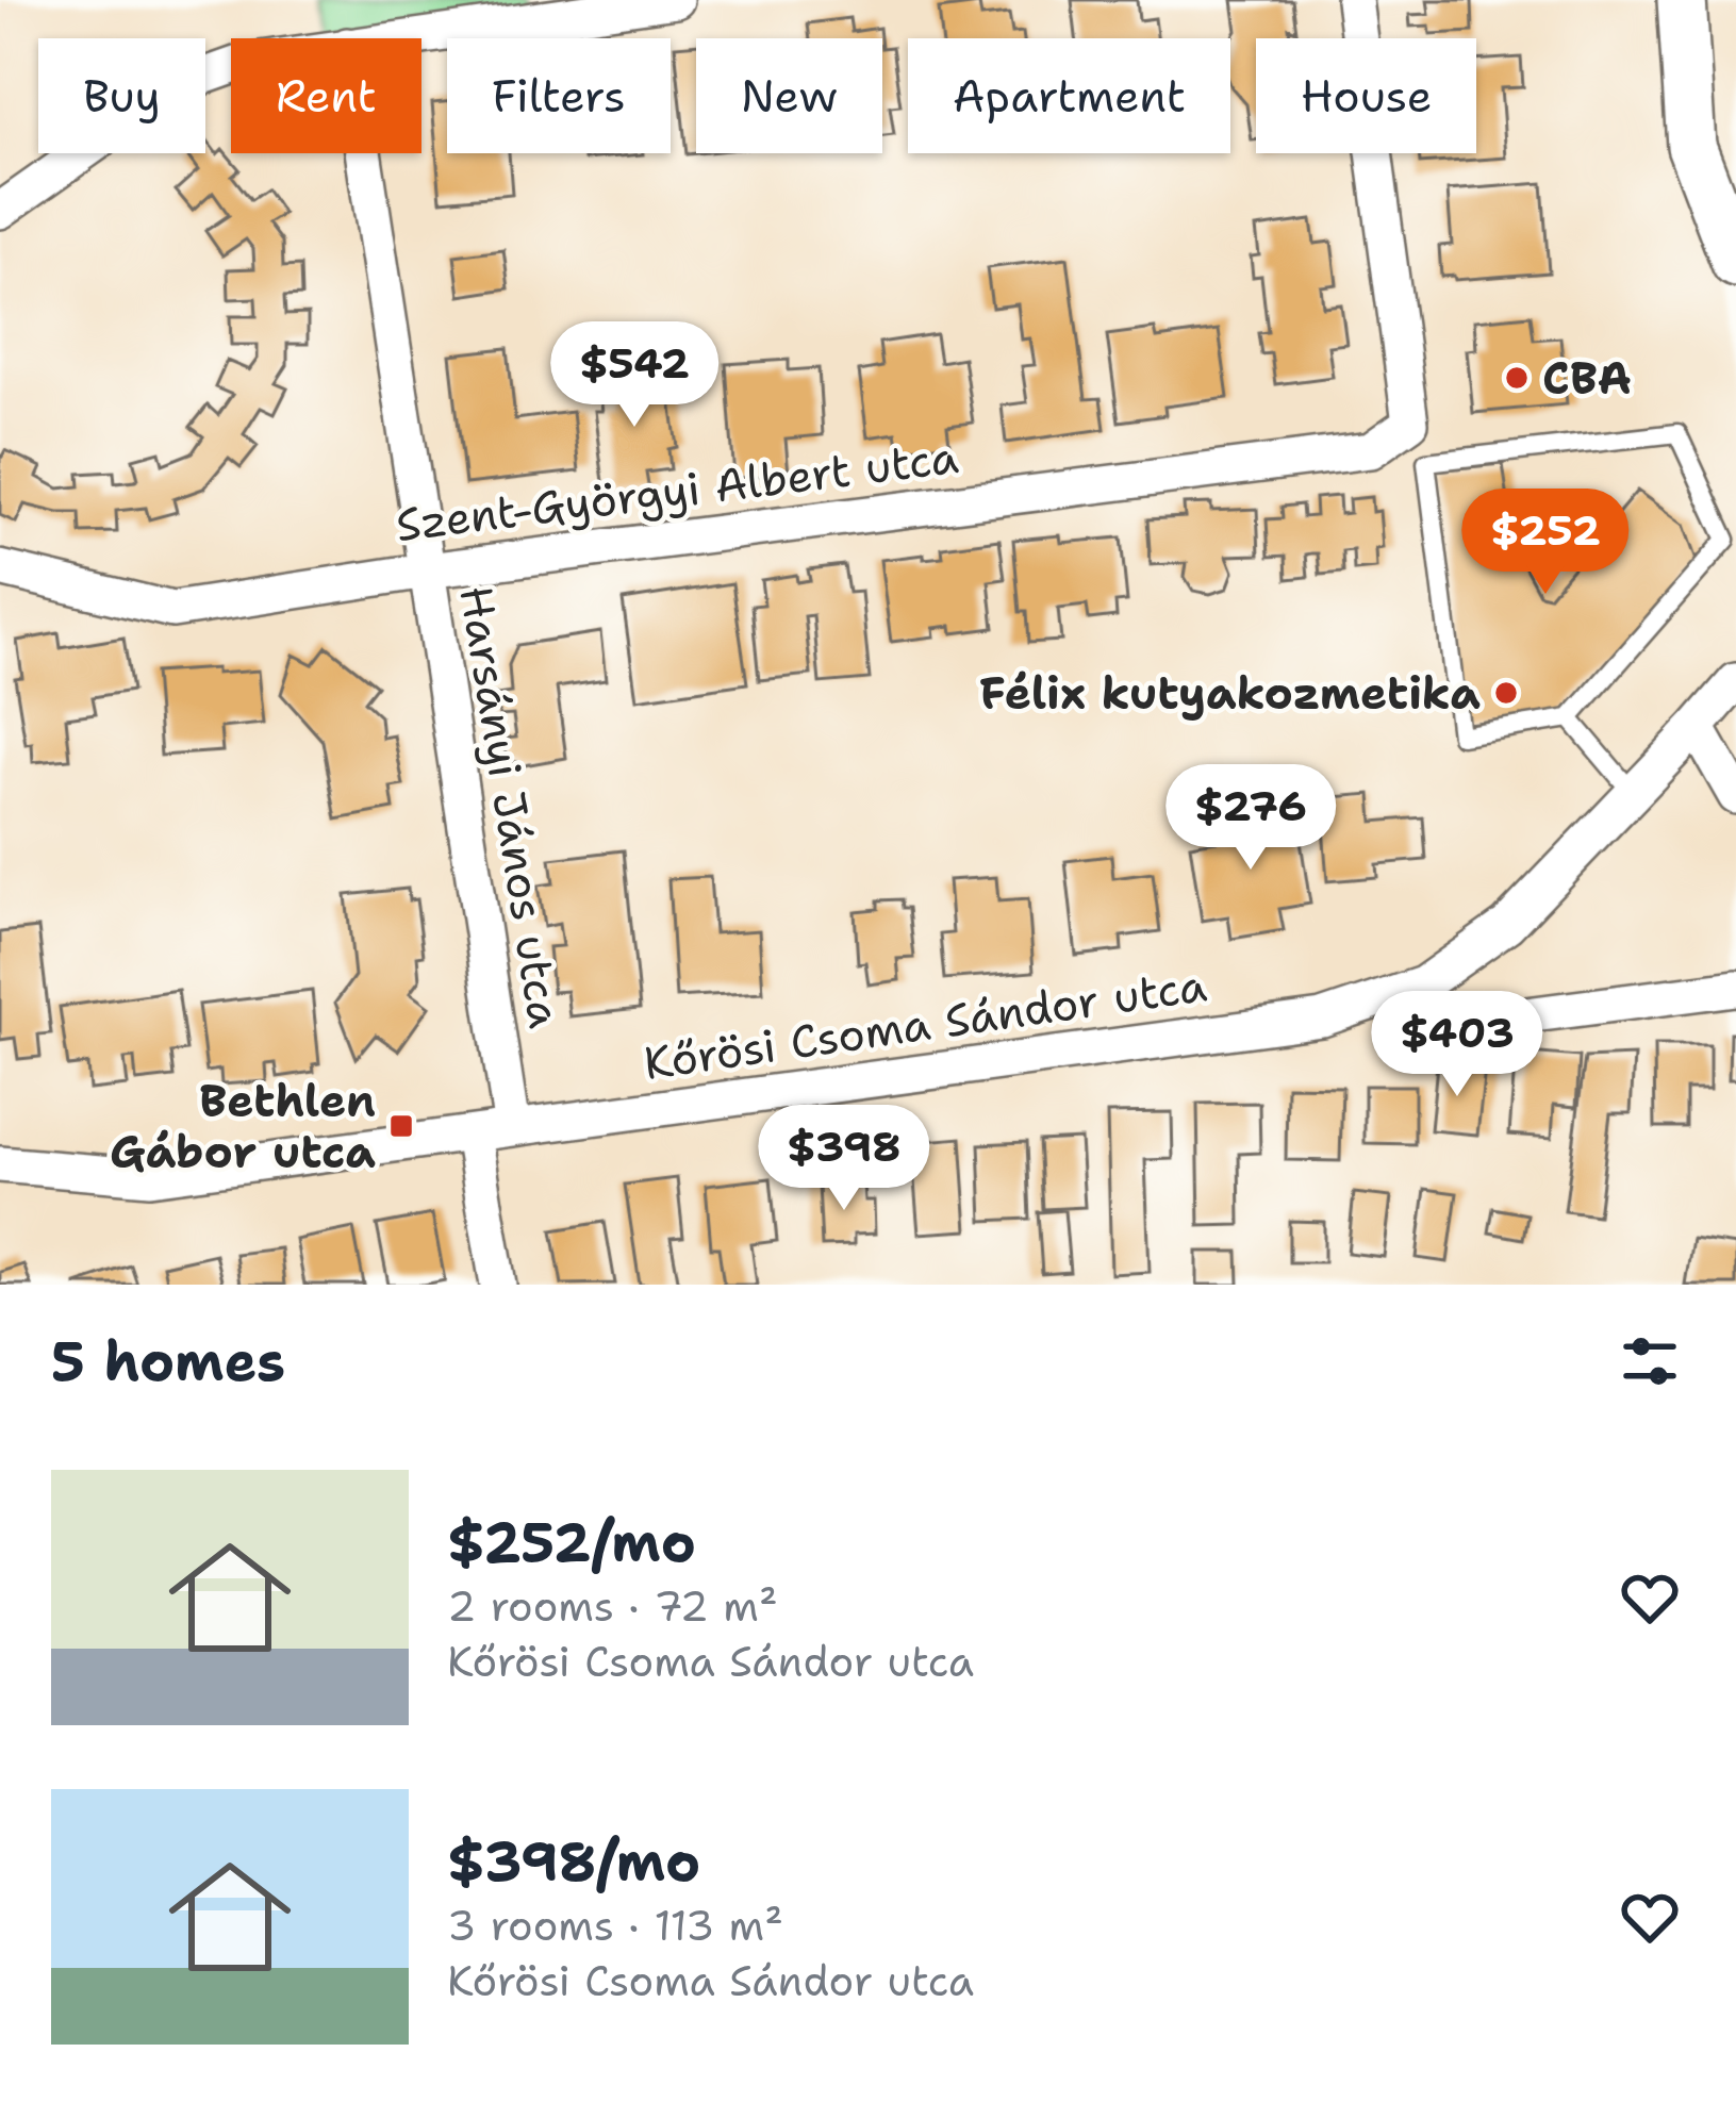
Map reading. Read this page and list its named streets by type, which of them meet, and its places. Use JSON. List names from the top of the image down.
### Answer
{
  "streets": {
    "street": ["Szent-Györgyi Albert utca", "Harsányi János utca", "Kőrösi Csoma Sándor utca"]
  },
  "crossings": [
    ["Szent-Györgyi Albert utca", "Harsányi János utca"],
    ["Harsányi János utca", "Kőrösi Csoma Sándor utca"]
  ],
  "places": {
    "other": ["CBA", "Félix kutyakozmetika"],
    "transit": ["Bethlen Gábor utca"]
  },
  "page": {
    "chip": [
      "Buy",
      "Rent",
      "Filters",
      "New",
      "Apartment",
      "House"
    ],
    "price": [
      "$542",
      "$252",
      "$276",
      "$403",
      "$398"
    ],
    "heading": "5 homes",
    "list": [
      {
        "name": "$252/mo",
        "note": "2 rooms · 72 m² · Kőrösi Csoma Sándor utca"
      },
      {
        "name": "$398/mo",
        "note": "3 rooms · 113 m² · Kőrösi Csoma Sándor utca"
      }
    ]
  }
}
